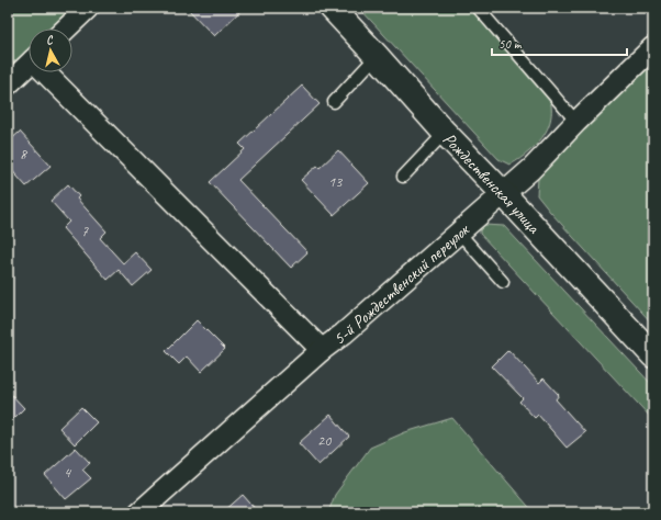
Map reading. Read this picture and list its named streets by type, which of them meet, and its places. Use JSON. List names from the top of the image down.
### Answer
{
  "streets": {
    "main road": ["Рождественская улица"],
    "street": ["5-й Рождественский переулок"]
  },
  "crossings": [
    ["Рождественская улица", "5-й Рождественский переулок"]
  ],
  "house_numbers": [
    "8",
    "13",
    "7",
    "20",
    "4"
  ],
  "scale_bar": "50 m",
  "north": "top"
}
